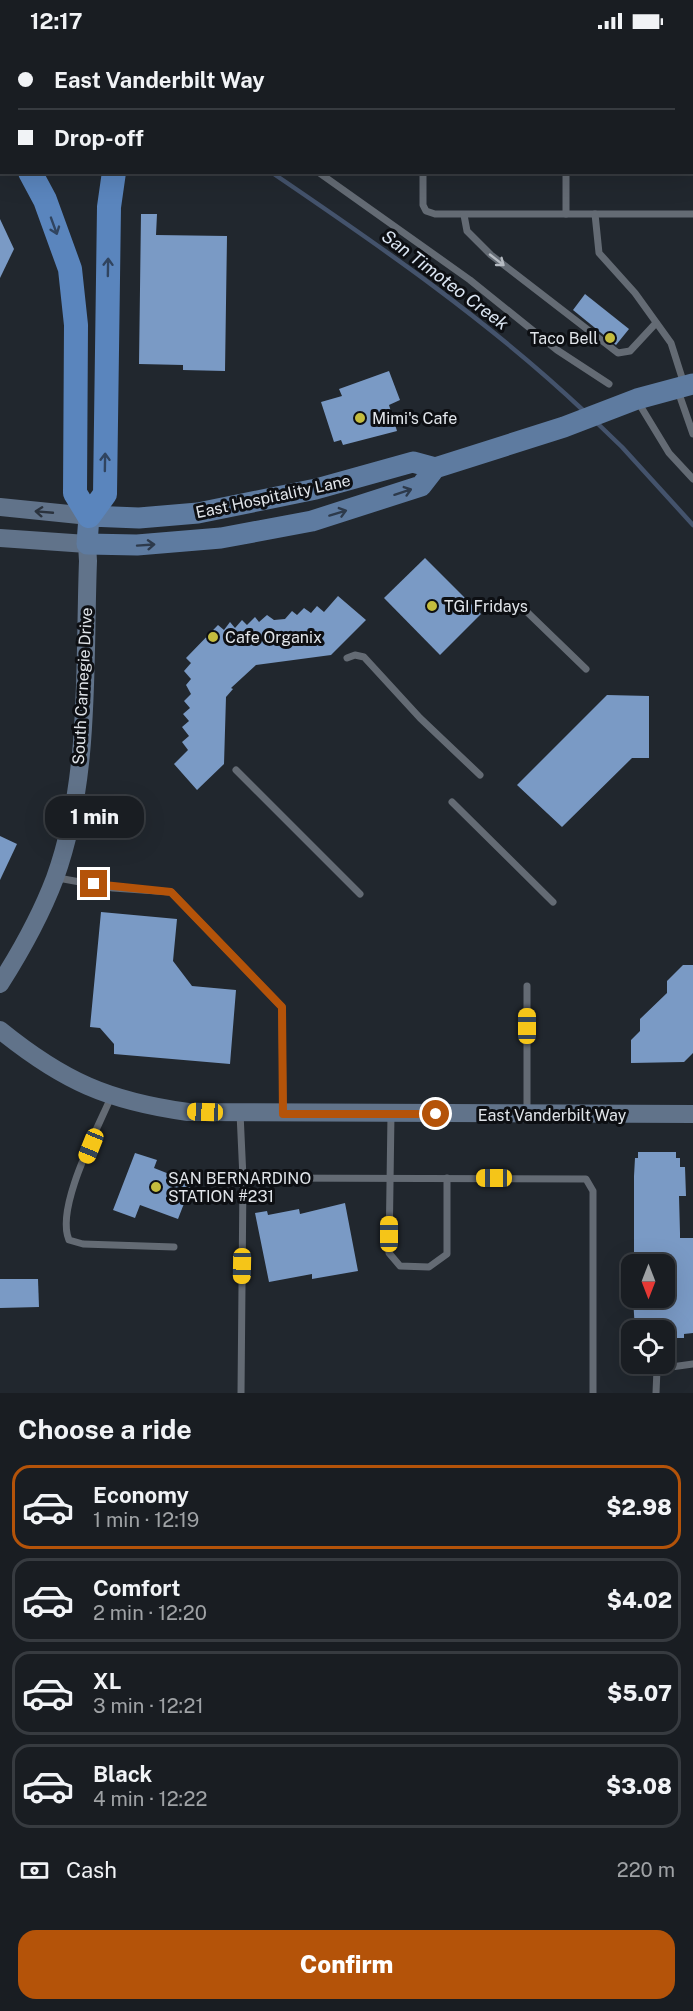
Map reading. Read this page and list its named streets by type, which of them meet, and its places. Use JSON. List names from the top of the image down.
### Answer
{
  "streets": {
    "main road": ["East Hospitality Lane", "South Carnegie Drive"],
    "street": ["East Vanderbilt Way"]
  },
  "crossings": [
    ["East Hospitality Lane", "South Carnegie Drive"]
  ],
  "water": ["San Timoteo Creek"],
  "places": [
    "Taco Bell",
    "Mimi's Cafe",
    "TGI Fridays",
    "Cafe Organix",
    "SAN BERNARDINO STATION #231"
  ],
  "north": "bottom",
  "page": {
    "status": "12:17",
    "banner": ["East Vanderbilt Way", "Drop-off"],
    "bubble": "1 min",
    "heading": "Choose a ride",
    "list": [
      {
        "name": "Economy",
        "note": "1 min · 12:19",
        "value": "$2.98"
      },
      {
        "name": "Comfort",
        "note": "2 min · 12:20",
        "value": "$4.02"
      },
      {
        "name": "XL",
        "note": "3 min · 12:21",
        "value": "$5.07"
      },
      {
        "name": "Black",
        "note": "4 min · 12:22",
        "value": "$3.08"
      }
    ],
    "pay": ["Cash", "220 m"],
    "buttons": "Confirm"
  }
}
